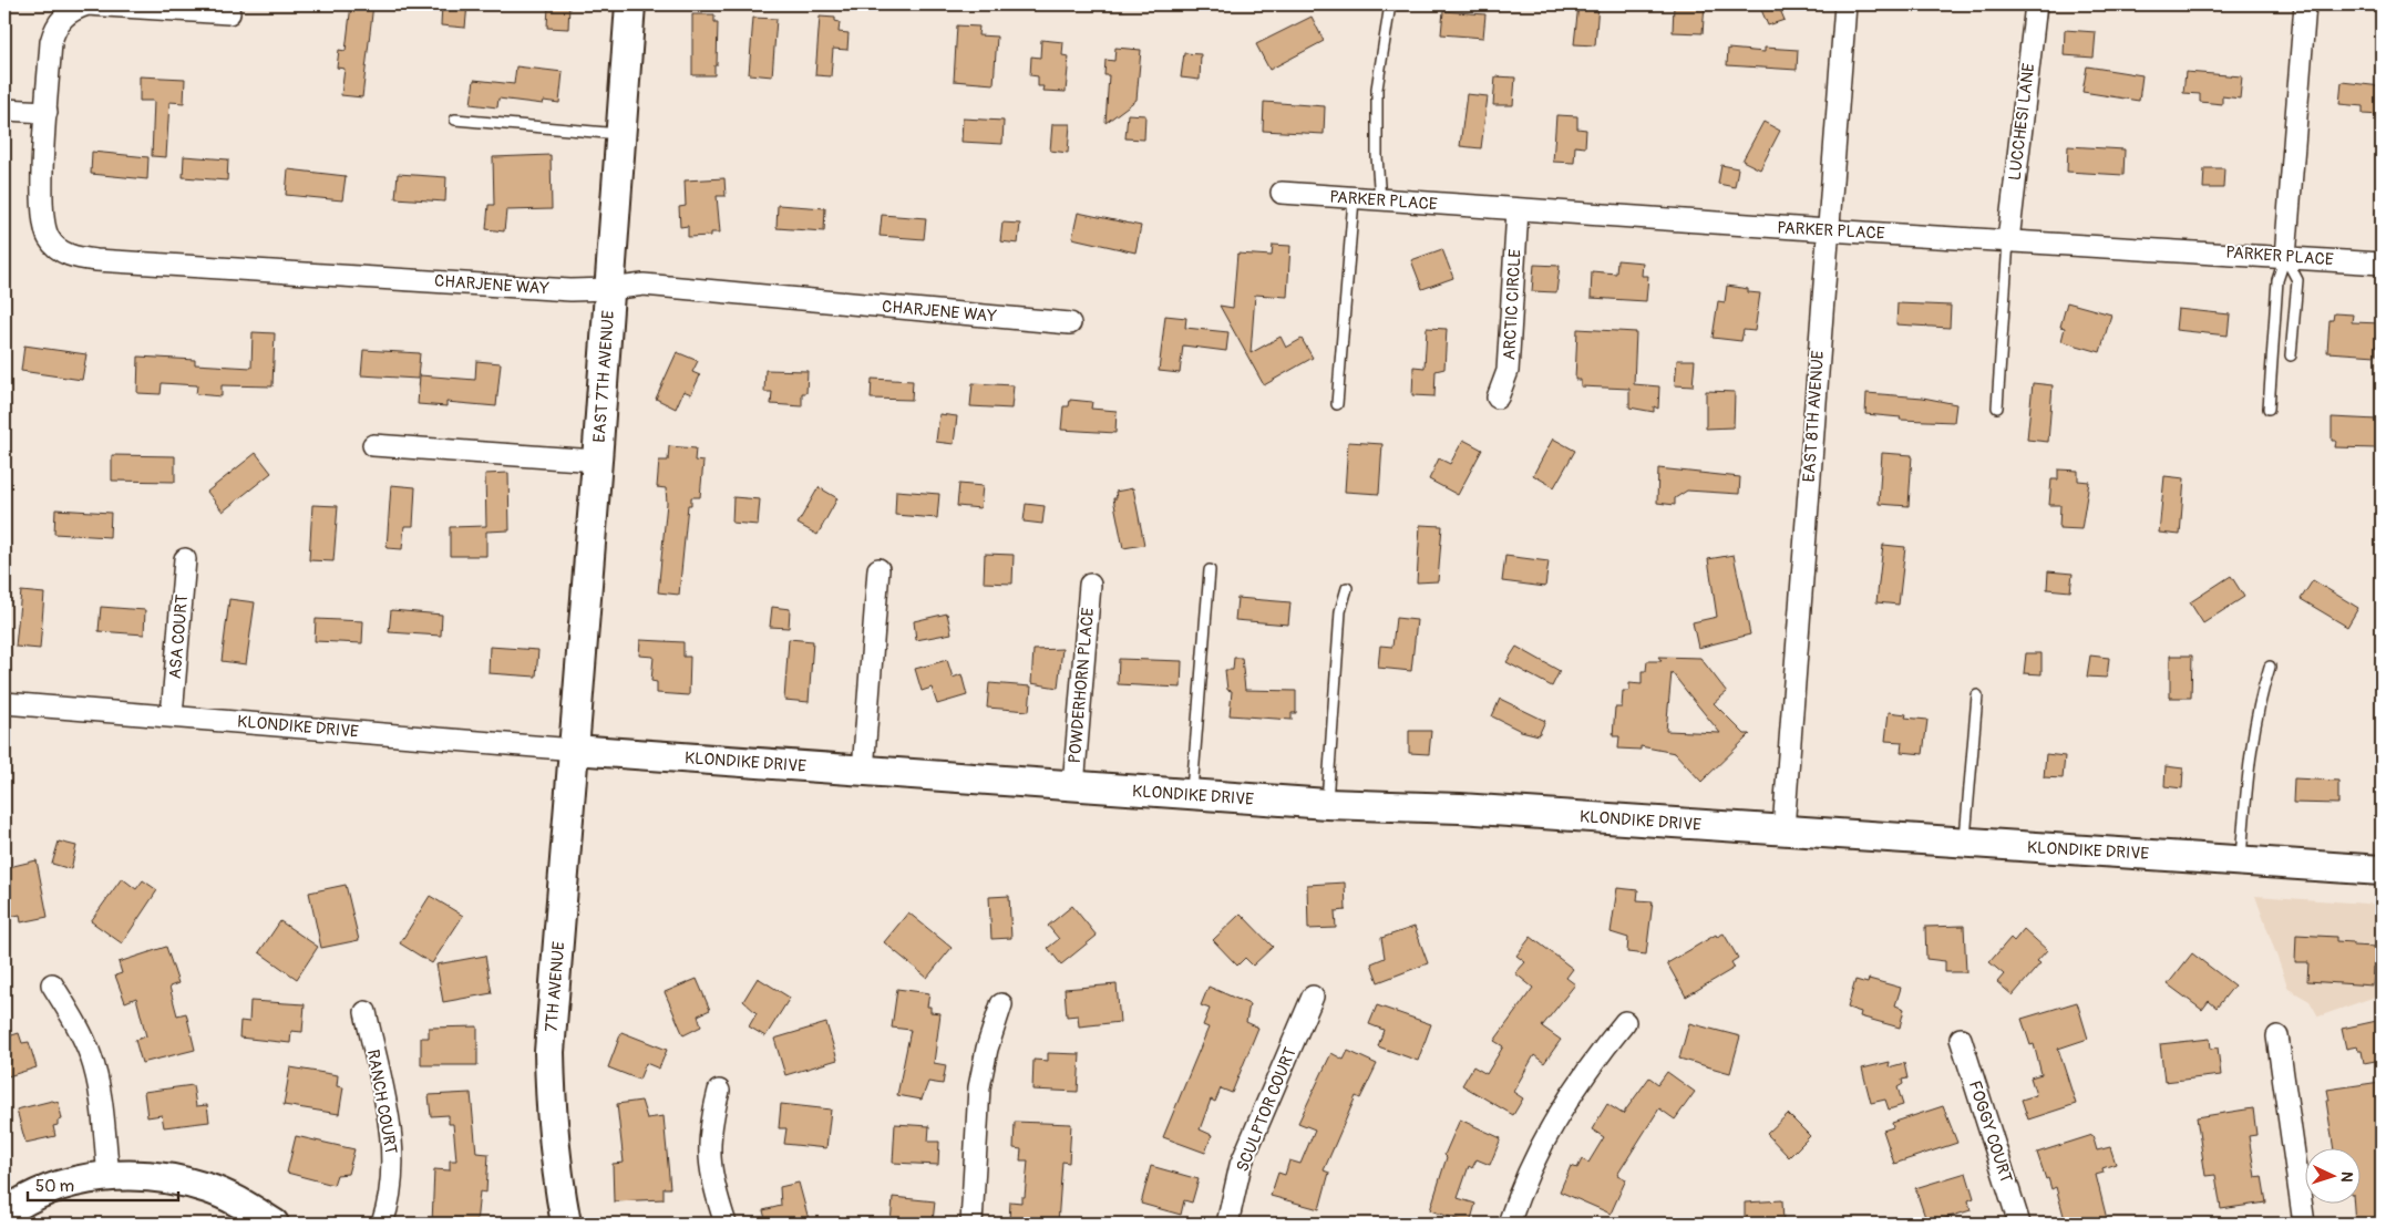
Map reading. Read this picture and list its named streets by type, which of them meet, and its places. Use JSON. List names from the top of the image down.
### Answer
{
  "streets": {
    "street": [
      "LUCCHESI LANE",
      "PARKER PLACE",
      "CHARJENE WAY",
      "ARCTIC CIRCLE",
      "EAST 7TH AVENUE",
      "EAST 8TH AVENUE",
      "ASA COURT",
      "POWDERHORN PLACE",
      "KLONDIKE DRIVE",
      "7TH AVENUE",
      "RANCH COURT",
      "SCULPTOR COURT",
      "FOGGY COURT"
    ]
  },
  "crossings": [
    ["LUCCHESI LANE", "PARKER PLACE"],
    ["PARKER PLACE", "ARCTIC CIRCLE"],
    ["PARKER PLACE", "EAST 8TH AVENUE"],
    ["CHARJENE WAY", "EAST 7TH AVENUE"],
    ["EAST 7TH AVENUE", "KLONDIKE DRIVE"],
    ["EAST 7TH AVENUE", "7TH AVENUE"],
    ["EAST 8TH AVENUE", "KLONDIKE DRIVE"],
    ["ASA COURT", "KLONDIKE DRIVE"],
    ["POWDERHORN PLACE", "KLONDIKE DRIVE"],
    ["KLONDIKE DRIVE", "7TH AVENUE"]
  ],
  "scale_bar": "50 m",
  "north": "right"
}
